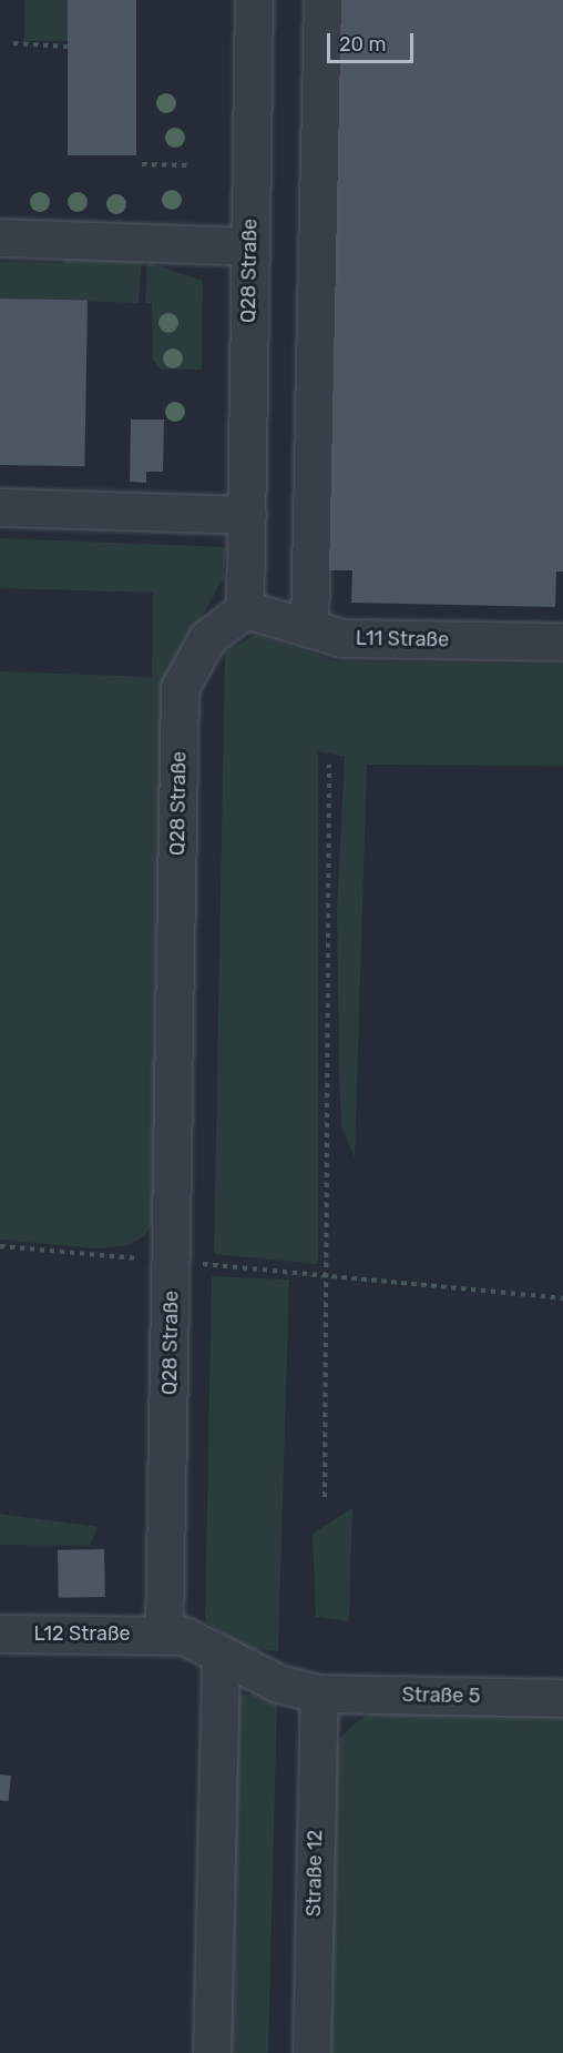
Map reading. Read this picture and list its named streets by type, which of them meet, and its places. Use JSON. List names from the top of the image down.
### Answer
{
  "streets": {
    "street": [
      "Q28 Straße",
      "L11 Straße",
      "L12 Straße",
      "Straße 5",
      "Straße 12"
    ]
  },
  "crossings": [
    ["Q28 Straße", "L11 Straße"],
    ["Q28 Straße", "L12 Straße"],
    ["L12 Straße", "Straße 5"],
    ["Straße 5", "Straße 12"]
  ],
  "scale_bar": "20 m"
}
